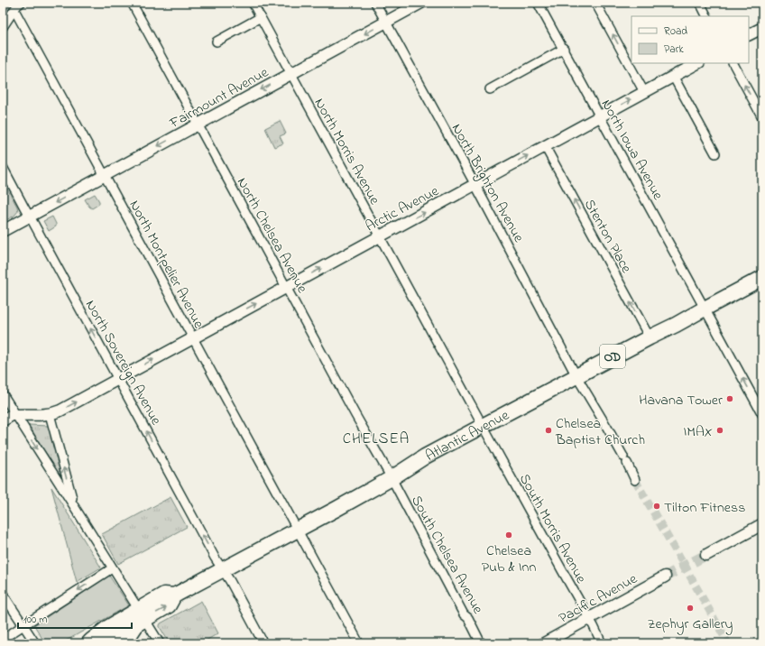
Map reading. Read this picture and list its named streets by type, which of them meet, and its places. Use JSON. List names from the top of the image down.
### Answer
{
  "streets": {
    "highway": ["OD", "Atlantic Avenue"],
    "street": [
      "Fairmount Avenue",
      "North Iowa Avenue",
      "North Morris Avenue",
      "North Brighton Avenue",
      "Arctic Avenue",
      "North Chelsea Avenue",
      "Stenton Place",
      "North Montpelier Avenue",
      "North Sovereign Avenue",
      "South Morris Avenue",
      "South Chelsea Avenue",
      "Pacific Avenue"
    ]
  },
  "crossings": [
    ["Fairmount Avenue", "North Morris Avenue"],
    ["Fairmount Avenue", "North Brighton Avenue"],
    ["Fairmount Avenue", "North Chelsea Avenue"],
    ["Fairmount Avenue", "North Montpelier Avenue"],
    ["Fairmount Avenue", "North Sovereign Avenue"],
    ["North Iowa Avenue", "Arctic Avenue"],
    ["North Iowa Avenue", "Atlantic Avenue"],
    ["North Morris Avenue", "Arctic Avenue"],
    ["North Morris Avenue", "Atlantic Avenue"],
    ["North Morris Avenue", "South Morris Avenue"],
    ["North Brighton Avenue", "Arctic Avenue"],
    ["North Brighton Avenue", "Atlantic Avenue"],
    ["Arctic Avenue", "North Chelsea Avenue"],
    ["Arctic Avenue", "Stenton Place"],
    ["Arctic Avenue", "North Montpelier Avenue"],
    ["Arctic Avenue", "North Sovereign Avenue"],
    ["North Chelsea Avenue", "Atlantic Avenue"],
    ["North Chelsea Avenue", "South Chelsea Avenue"],
    ["Stenton Place", "Atlantic Avenue"],
    ["North Montpelier Avenue", "Atlantic Avenue"],
    ["OD", "Atlantic Avenue"],
    ["North Sovereign Avenue", "Atlantic Avenue"],
    ["Atlantic Avenue", "South Morris Avenue"],
    ["Atlantic Avenue", "South Chelsea Avenue"],
    ["South Morris Avenue", "Pacific Avenue"]
  ],
  "one_way": [
    "Fairmount Avenue",
    "Arctic Avenue",
    "Stenton Place",
    "North Sovereign Avenue"
  ],
  "districts": ["CHELSEA"],
  "places": [
    "Havana Tower",
    "Chelsea Baptist Church",
    "IMAX",
    "Tilton Fitness",
    "Chelsea Pub & Inn",
    "Zephyr Gallery"
  ],
  "legend": ["Road", "Park"],
  "scale_bar": "100 m"
}
